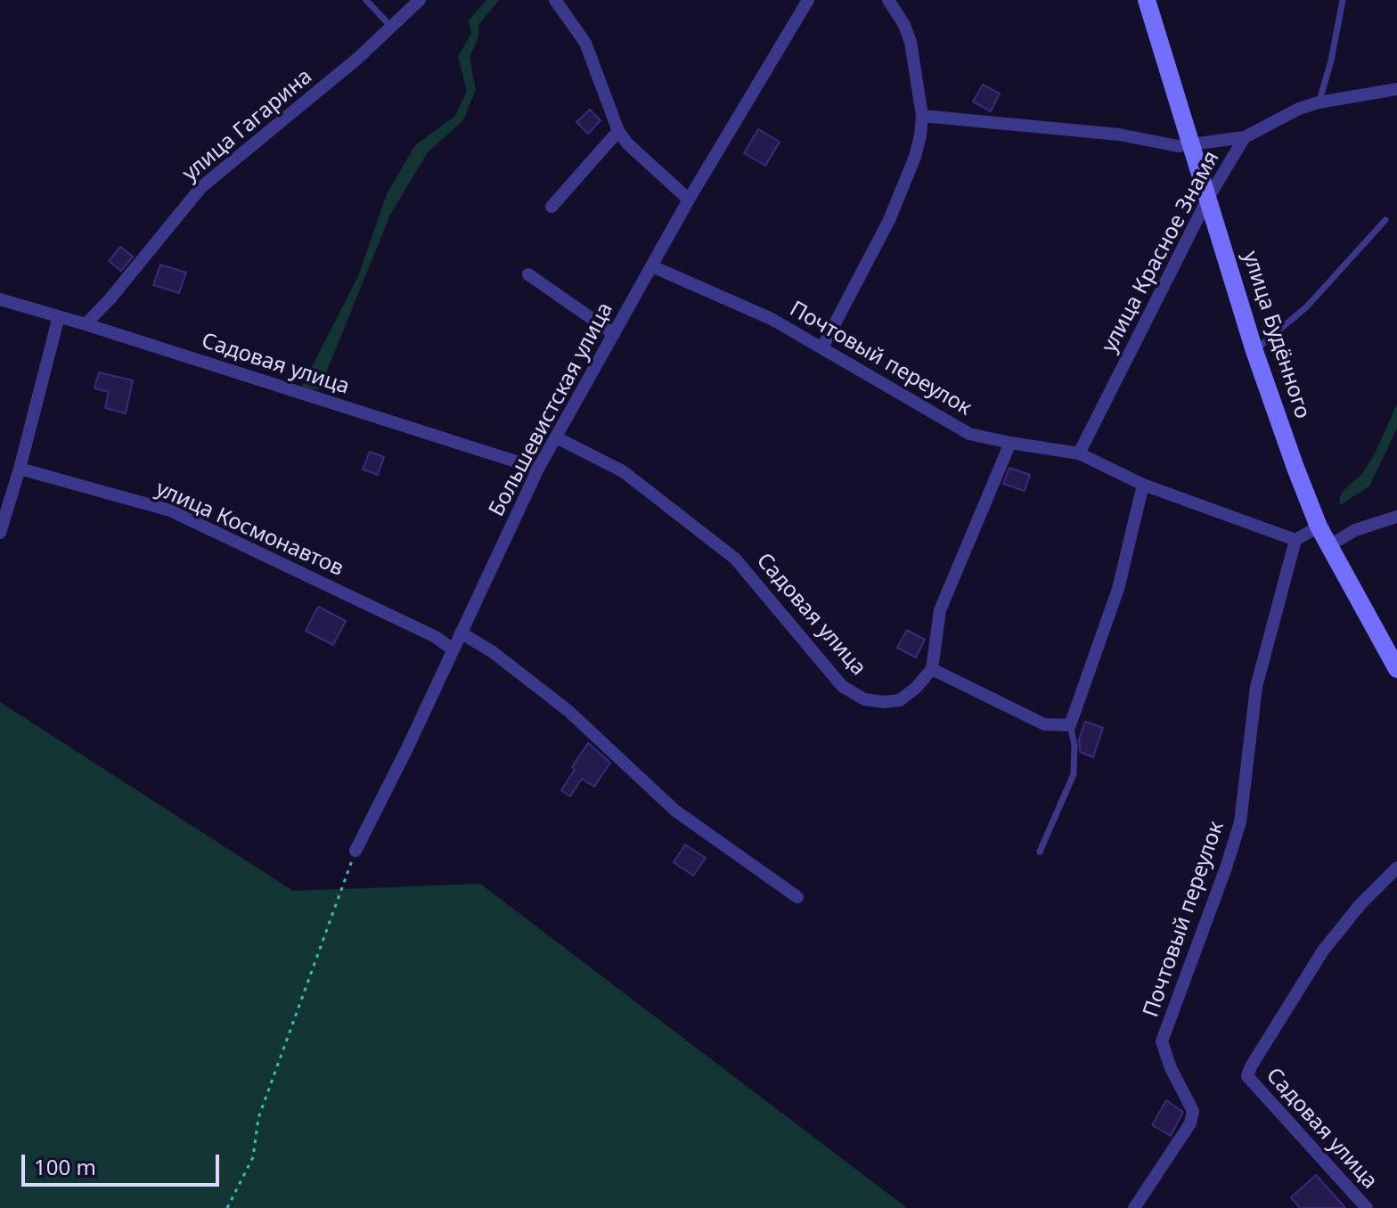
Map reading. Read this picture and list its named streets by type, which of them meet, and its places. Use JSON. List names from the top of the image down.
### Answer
{
  "streets": {
    "main road": ["улица Будённого"],
    "street": [
      "улица Гагарина",
      "улица Красное Знамя",
      "Почтовый переулок",
      "Садовая улица",
      "Большевистская улица",
      "улица Космонавтов"
    ]
  },
  "crossings": [
    ["улица Гагарина", "Садовая улица"],
    ["улица Красное Знамя", "улица Будённого"],
    ["улица Красное Знамя", "Почтовый переулок"],
    ["Почтовый переулок", "Большевистская улица"],
    ["Садовая улица", "Большевистская улица"],
    ["Большевистская улица", "улица Космонавтов"]
  ],
  "scale_bar": "100 m"
}
